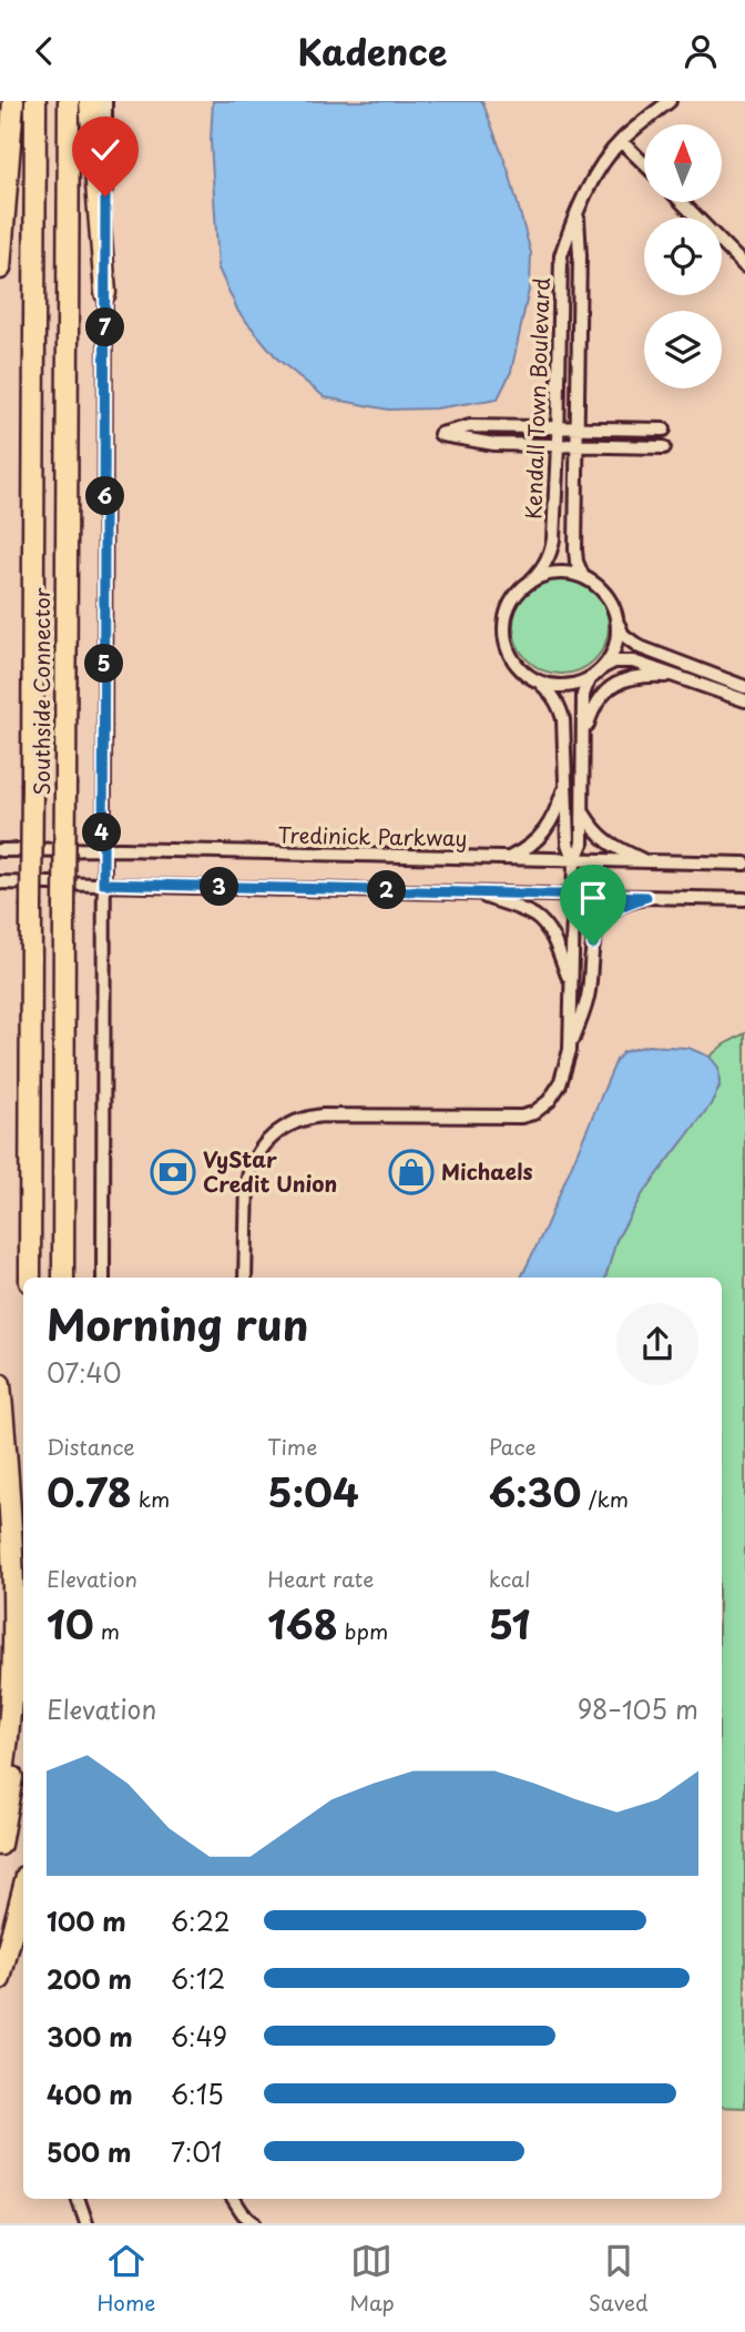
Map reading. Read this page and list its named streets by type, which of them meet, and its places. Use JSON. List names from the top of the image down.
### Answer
{
  "streets": {
    "highway": ["Southside Connector"],
    "street": ["Kendall Town Boulevard", "Tredinick Parkway"]
  },
  "places": {
    "bank": ["VyStar Credit Union"],
    "shop": ["Michaels"]
  },
  "north": "top",
  "page": {
    "header": "Kadence",
    "pins": [
      "7",
      "6",
      "5",
      "4",
      "3",
      "2"
    ],
    "heading": ["Morning run", "07:40"],
    "stats": [
      ["Distance", "0.78 km"],
      ["Time", "5:04"],
      ["Pace", "6:30 /km"],
      ["Elevation", "10 m"],
      ["Heart rate", "168 bpm"],
      ["kcal", "51"]
    ],
    "chart": ["Elevation", "98–105 m"],
    "list": [
      {
        "name": "100 m",
        "note": "6:22"
      },
      {
        "name": "200 m",
        "note": "6:12"
      },
      {
        "name": "300 m",
        "note": "6:49"
      },
      {
        "name": "400 m",
        "note": "6:15"
      },
      {
        "name": "500 m",
        "note": "7:01"
      }
    ],
    "tabs": ["Home", "Map", "Saved"]
  }
}
